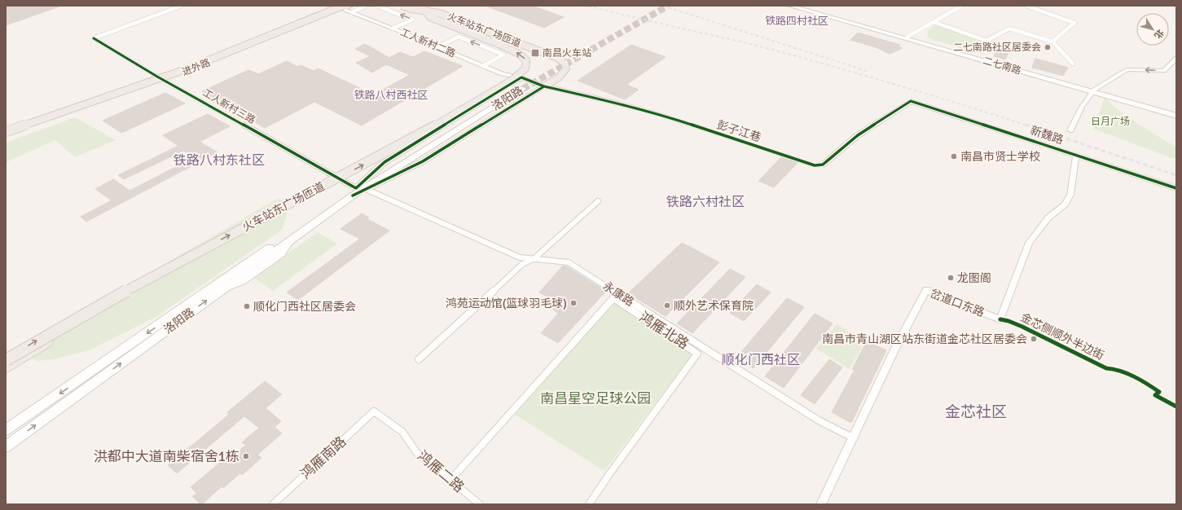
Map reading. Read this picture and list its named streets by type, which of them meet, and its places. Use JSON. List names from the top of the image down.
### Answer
{
  "streets": {
    "highway": ["火车站东广场匝道"],
    "main road": ["二七南路", "洛阳路"],
    "street": [
      "工人新村二路",
      "进外路",
      "工人新村三路",
      "彭子江巷",
      "新魏路",
      "永康路",
      "岔道口东路",
      "鸿雁北路",
      "鸿雁南路",
      "鸿雁二路"
    ],
    "cycle path": ["金芯侧顺外半边街"]
  },
  "crossings": [
    ["火车站东广场匝道", "洛阳路"],
    ["火车站东广场匝道", "彭子江巷"],
    ["工人新村二路", "洛阳路"],
    ["进外路", "工人新村三路"],
    ["洛阳路", "工人新村三路"],
    ["洛阳路", "彭子江巷"],
    ["洛阳路", "永康路"],
    ["彭子江巷", "新魏路"],
    ["新魏路", "岔道口东路"],
    ["永康路", "岔道口东路"],
    ["鸿雁北路", "鸿雁二路"],
    ["鸿雁南路", "鸿雁二路"]
  ],
  "districts": [
    "铁路四村社区",
    "铁路八村西社区",
    "铁路八村东社区",
    "铁路六村社区",
    "顺化门西社区",
    "金芯社区"
  ],
  "parks": ["日月广场", "南昌星空足球公园"],
  "places": {
    "other": [
      "二七南路社区居委会",
      "南昌市贤士学校",
      "龙图阁",
      "鸿苑运动馆(篮球羽毛球)",
      "顺外艺术保育院",
      "顺化门西社区居委会",
      "南昌市青山湖区站东街道金芯社区居委会",
      "洪都中大道南柴宿舍1栋"
    ],
    "transit": ["南昌火车站"]
  },
  "north": "bottom right"
}
